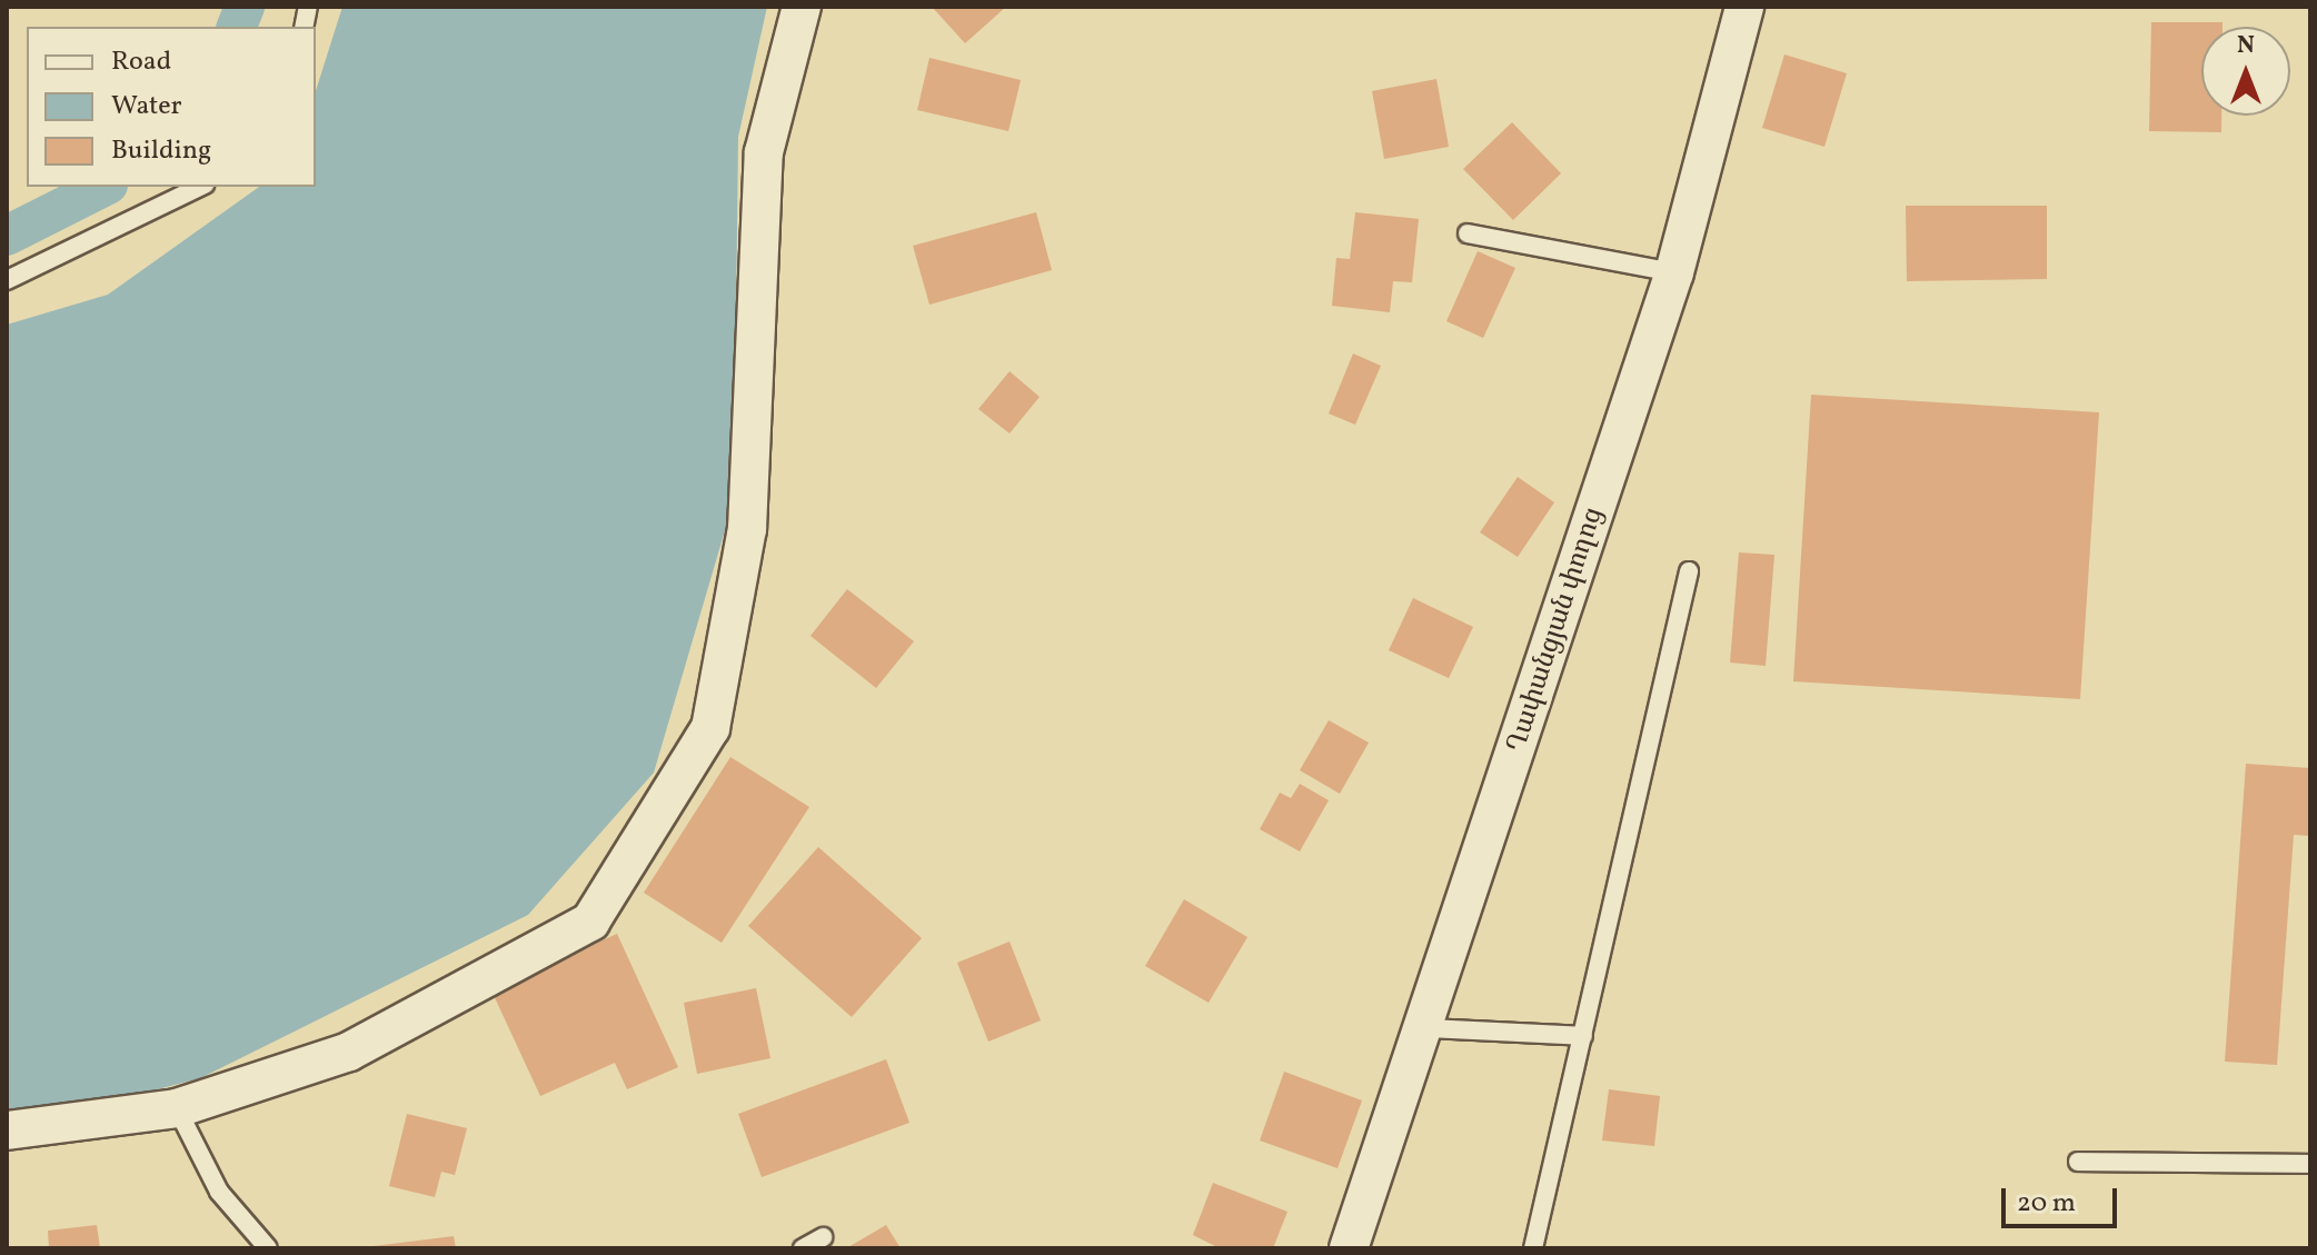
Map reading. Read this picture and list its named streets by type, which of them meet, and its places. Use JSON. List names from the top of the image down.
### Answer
{
  "streets": {
    "street": ["Ղափանցյան փողոց"]
  },
  "legend": ["Road", "Water", "Building"],
  "scale_bar": "20 m",
  "north": "top"
}
